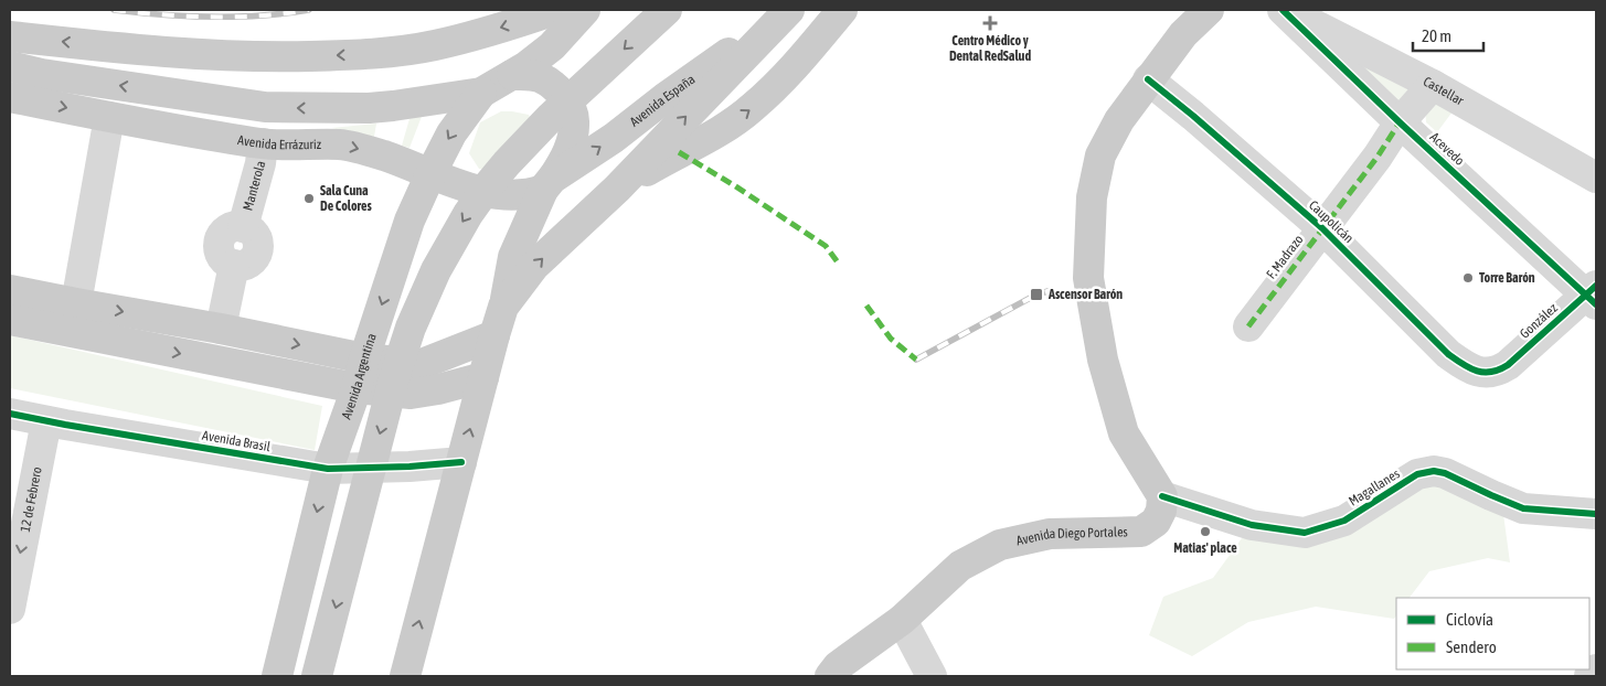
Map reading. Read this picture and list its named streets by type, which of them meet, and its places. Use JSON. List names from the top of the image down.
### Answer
{
  "streets": {
    "main road": [
      "Avenida España",
      "Avenida Errázuriz",
      "Avenida Argentina",
      "Avenida Diego Portales"
    ],
    "street": [
      "Castellar",
      "Acevedo",
      "Manterola",
      "Caupolicán",
      "F. Madrazo",
      "González",
      "Avenida Brasil",
      "Magallanes",
      "12 de Febrero"
    ]
  },
  "crossings": [
    ["Castellar", "Acevedo"],
    ["Castellar", "F. Madrazo"],
    ["Avenida España", "Avenida Errázuriz"],
    ["Avenida España", "Avenida Argentina"],
    ["Avenida Errázuriz", "Manterola"],
    ["Avenida Errázuriz", "Avenida Argentina"],
    ["Acevedo", "F. Madrazo"],
    ["Acevedo", "González"],
    ["Caupolicán", "F. Madrazo"],
    ["Caupolicán", "González"],
    ["Avenida Argentina", "Avenida Brasil"],
    ["Avenida Brasil", "12 de Febrero"],
    ["Magallanes", "Avenida Diego Portales"]
  ],
  "one_way": ["12 de Febrero"],
  "places": {
    "health": ["Centro Médico y Dental RedSalud"],
    "other": ["Sala Cuna De Colores", "Torre Barón", "Matias' place"],
    "transit": ["Ascensor Barón"]
  },
  "legend": ["Ciclovía", "Sendero"],
  "scale_bar": "20 m"
}
